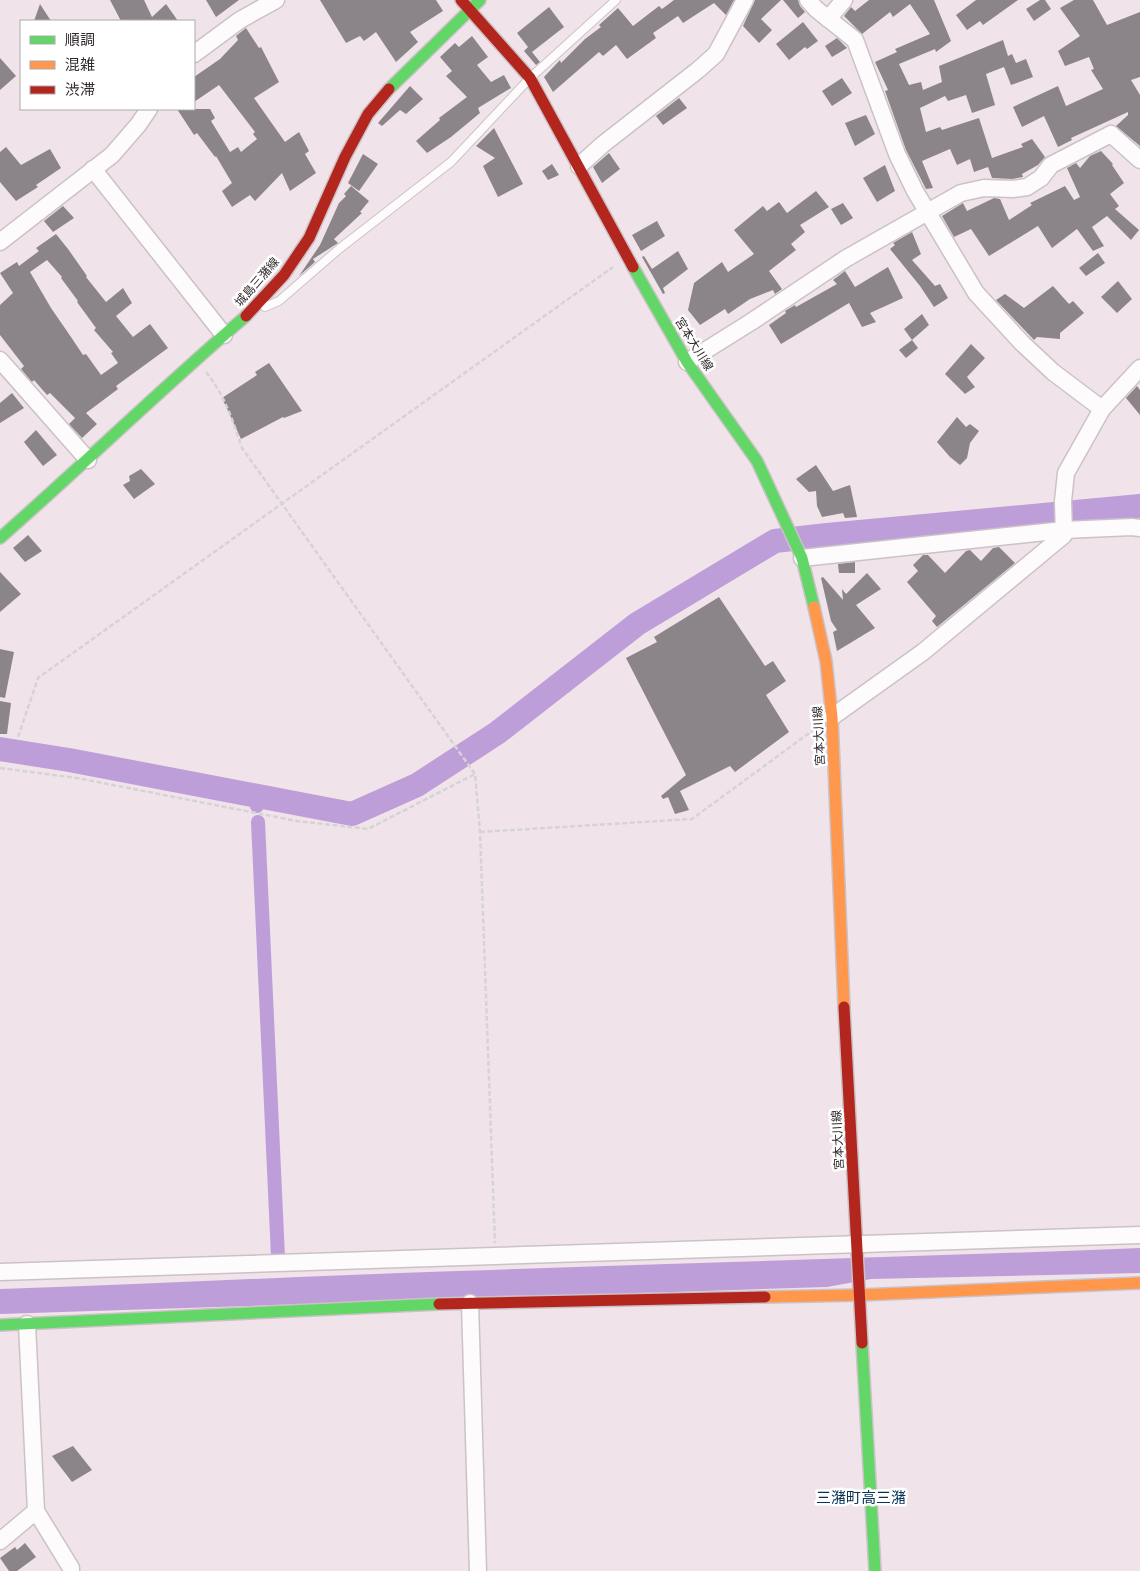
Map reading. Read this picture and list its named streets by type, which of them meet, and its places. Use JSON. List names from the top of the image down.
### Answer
{
  "streets": {
    "main road": ["城島三潴線", "宮本大川線"]
  },
  "crossings": [
    ["城島三潴線", "宮本大川線"]
  ],
  "districts": ["三潴町高三潴"],
  "legend": ["順調", "混雑", "渋滞"]
}
